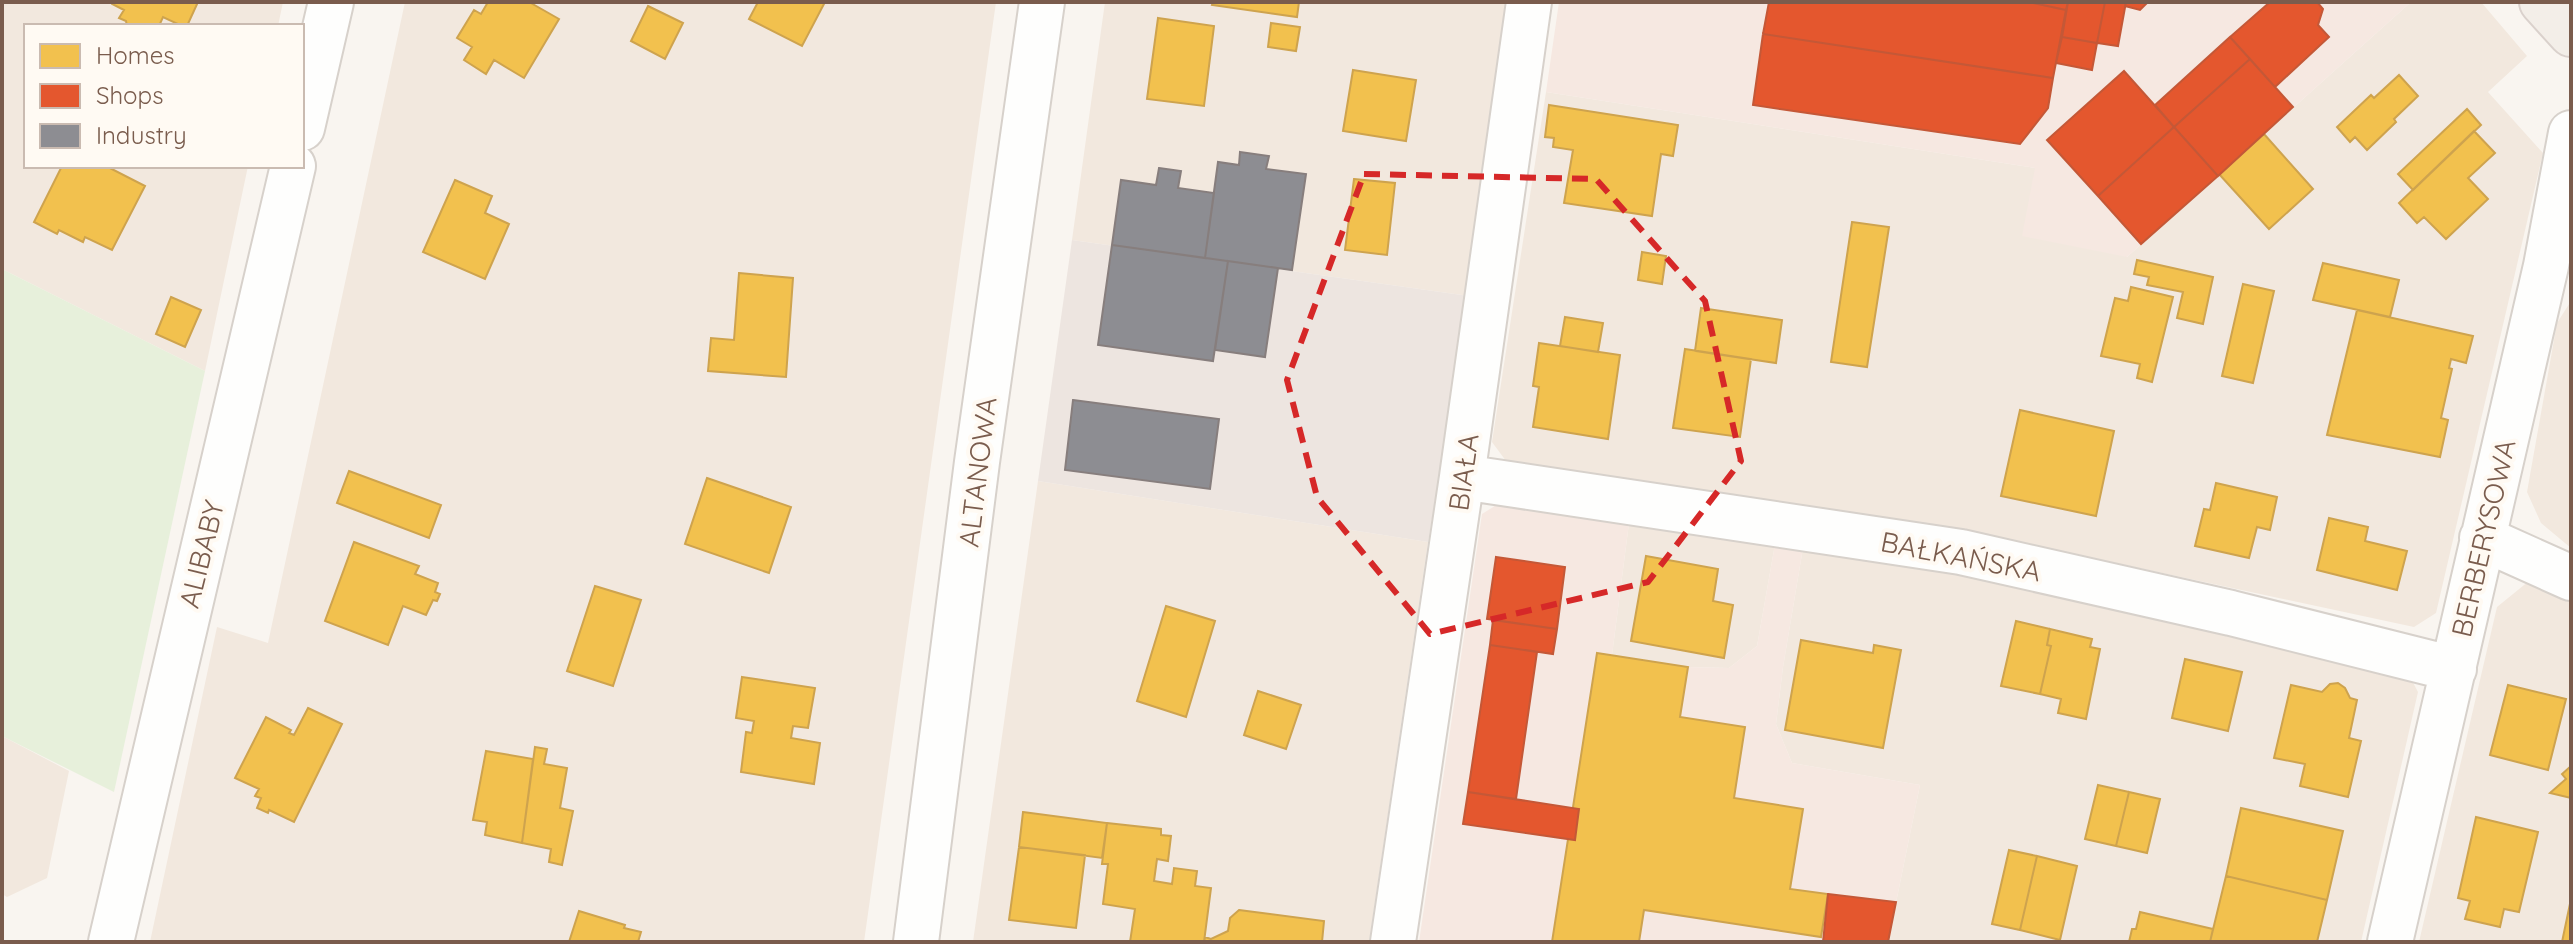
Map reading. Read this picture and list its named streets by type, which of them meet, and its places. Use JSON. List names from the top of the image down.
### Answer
{
  "streets": {
    "street": [
      "ALTANOWA",
      "BIAŁA",
      "BERBERYSOWA",
      "ALIBABY",
      "BAŁKAŃSKA"
    ]
  },
  "crossings": [
    ["BIAŁA", "BAŁKAŃSKA"],
    ["BERBERYSOWA", "BAŁKAŃSKA"]
  ],
  "legend": ["Homes", "Shops", "Industry"]
}
